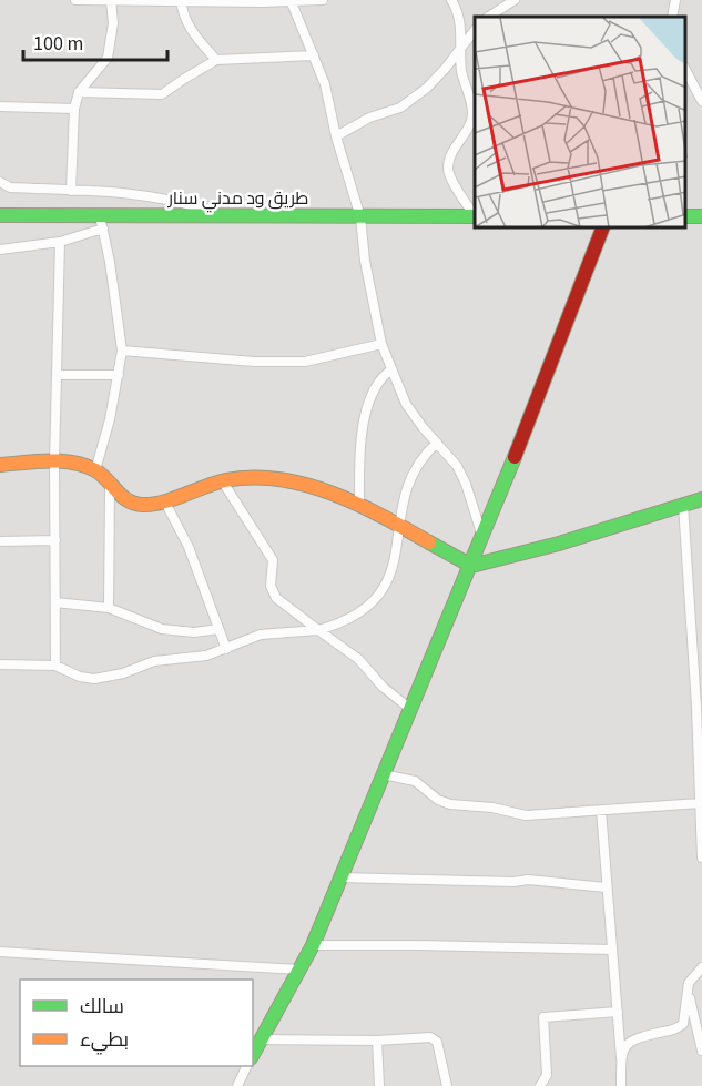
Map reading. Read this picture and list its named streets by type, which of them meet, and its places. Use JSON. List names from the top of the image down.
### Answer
{
  "streets": {
    "main road": ["طريق ود مدني سنار"]
  },
  "legend": ["سالك", "بطيء"],
  "scale_bar": "100 m"
}
